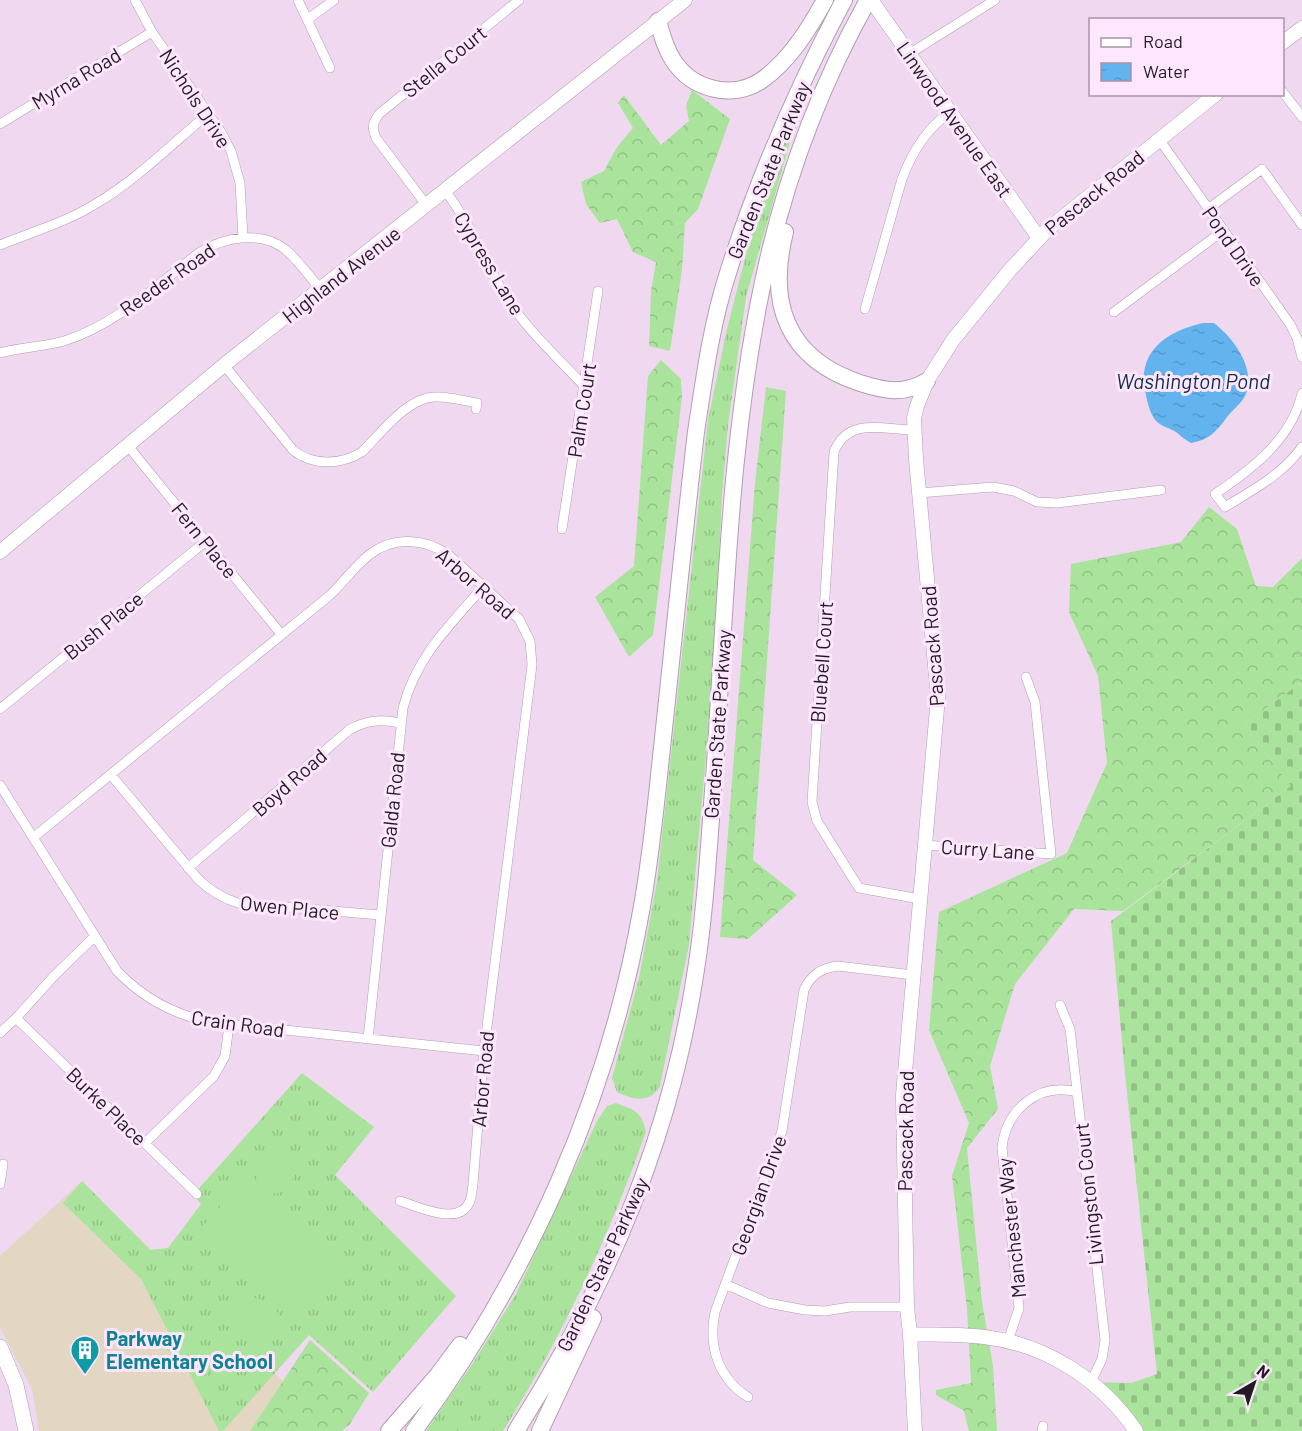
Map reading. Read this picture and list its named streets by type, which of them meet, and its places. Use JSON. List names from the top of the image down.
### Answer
{
  "streets": {
    "highway": ["Garden State Parkway"],
    "street": [
      "Stella Court",
      "Myrna Road",
      "Nichols Drive",
      "Linwood Avenue East",
      "Pascack Road",
      "Pond Drive",
      "Cypress Lane",
      "Highland Avenue",
      "Reeder Road",
      "Palm Court",
      "Fern Place",
      "Arbor Road",
      "Bush Place",
      "Bluebell Court",
      "Boyd Road",
      "Galda Road",
      "Curry Lane",
      "Owen Place",
      "Crain Road",
      "Burke Place",
      "Livingston Court",
      "Georgian Drive",
      "Manchester Way"
    ]
  },
  "crossings": [
    ["Stella Court", "Highland Avenue"],
    ["Myrna Road", "Nichols Drive"],
    ["Nichols Drive", "Reeder Road"],
    ["Linwood Avenue East", "Garden State Parkway"],
    ["Linwood Avenue East", "Pascack Road"],
    ["Pascack Road", "Pond Drive"],
    ["Pascack Road", "Bluebell Court"],
    ["Pascack Road", "Curry Lane"],
    ["Pascack Road", "Georgian Drive"],
    ["Cypress Lane", "Highland Avenue"],
    ["Cypress Lane", "Palm Court"],
    ["Highland Avenue", "Reeder Road"],
    ["Highland Avenue", "Fern Place"],
    ["Fern Place", "Arbor Road"],
    ["Fern Place", "Bush Place"],
    ["Arbor Road", "Galda Road"],
    ["Arbor Road", "Owen Place"],
    ["Arbor Road", "Crain Road"],
    ["Boyd Road", "Galda Road"],
    ["Boyd Road", "Owen Place"],
    ["Galda Road", "Owen Place"],
    ["Galda Road", "Crain Road"],
    ["Livingston Court", "Manchester Way"]
  ],
  "water": ["Washington Pond"],
  "places": {
    "building": ["Parkway Elementary School"]
  },
  "legend": ["Road", "Water"],
  "north": "top right"
}
